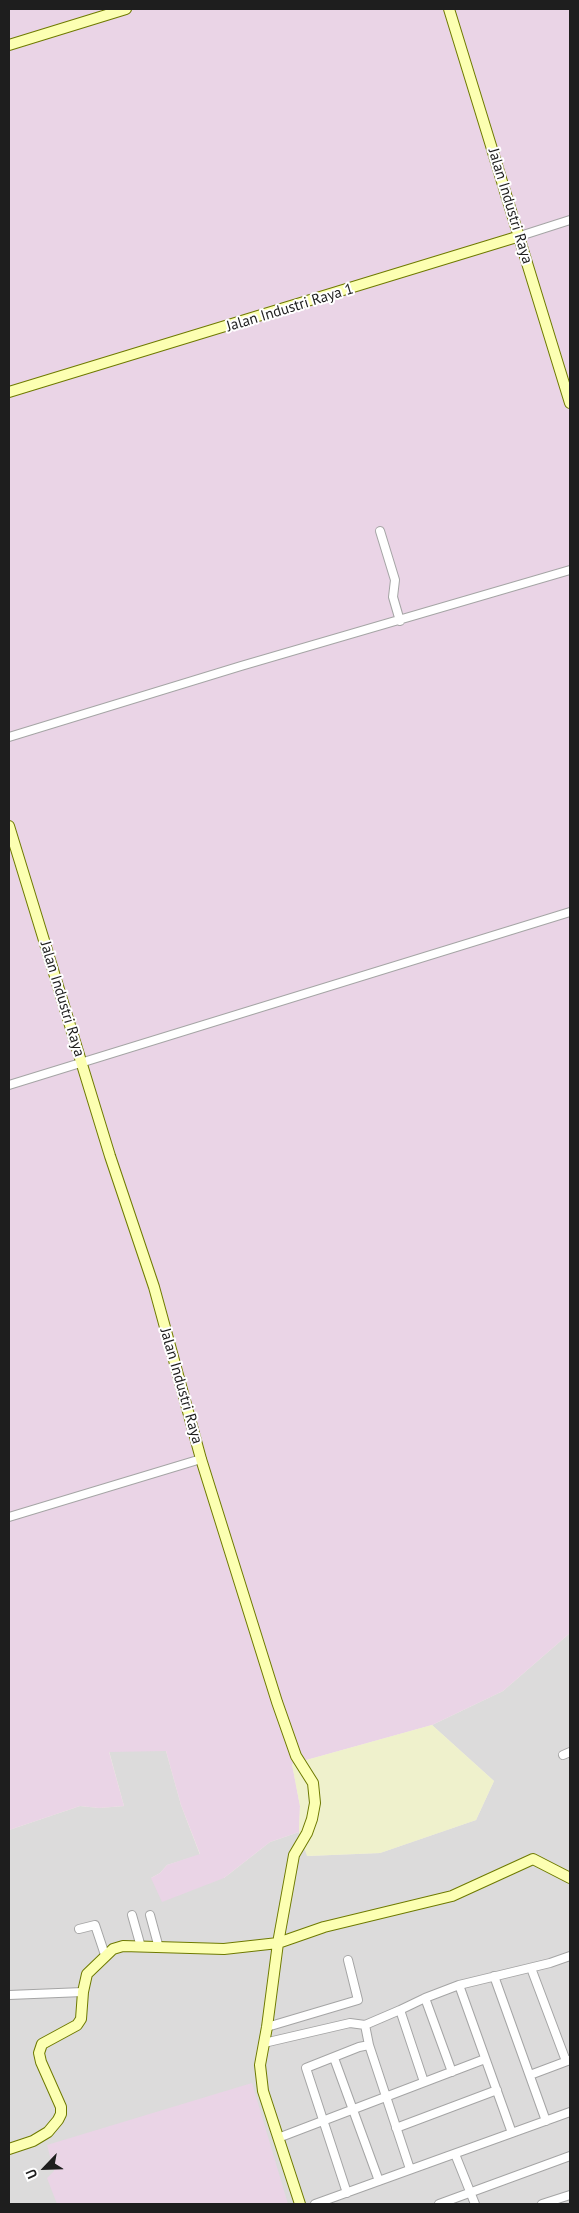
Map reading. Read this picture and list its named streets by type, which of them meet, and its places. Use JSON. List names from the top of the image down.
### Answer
{
  "streets": {
    "street": ["Jalan Industri Raya", "Jalan Industri Raya 1"]
  },
  "crossings": [
    ["Jalan Industri Raya", "Jalan Industri Raya 1"]
  ],
  "north": "bottom left"
}
